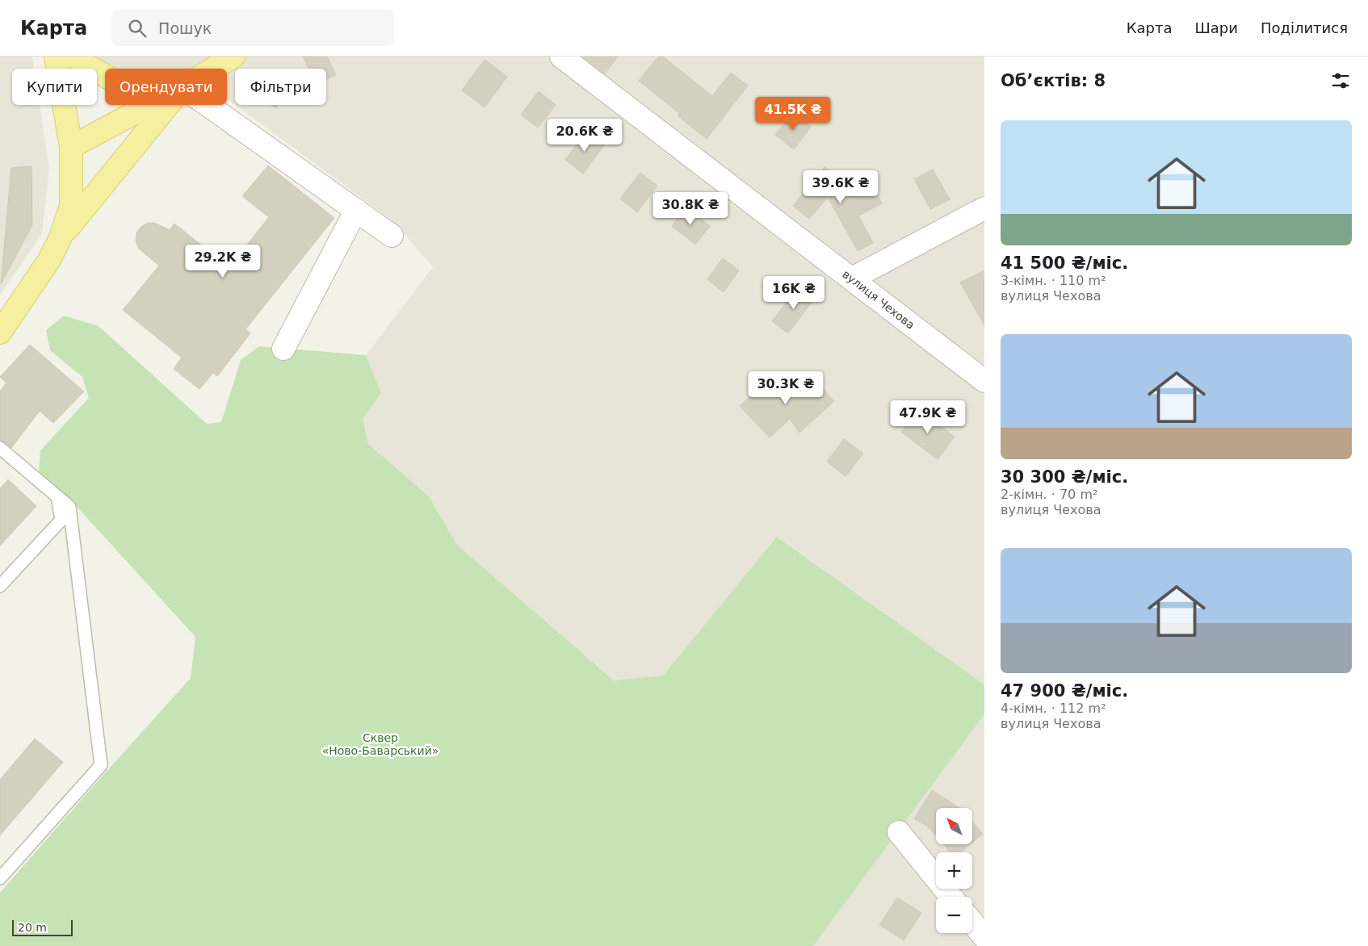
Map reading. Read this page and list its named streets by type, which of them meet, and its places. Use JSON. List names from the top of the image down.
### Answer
{
  "streets": {
    "street": ["вулиця Чехова"]
  },
  "parks": ["Сквер «Ново-Баварський»"],
  "scale_bar": "20 m",
  "north": "top left",
  "page": {
    "header": "Карта",
    "search": "Пошук",
    "nav": ["Карта", "Шари", "Поділитися"],
    "heading": "Об’єктів: 8",
    "chip": ["Купити", "Орендувати", "Фільтри"],
    "price": [
      "41.5K ₴",
      "20.6K ₴",
      "39.6K ₴",
      "30.8K ₴",
      "29.2K ₴",
      "16K ₴",
      "30.3K ₴",
      "47.9K ₴"
    ],
    "list": [
      {
        "name": "41 500 ₴/міс.",
        "note": "3-кімн. · 110 m² · вулиця Чехова"
      },
      {
        "name": "30 300 ₴/міс.",
        "note": "2-кімн. · 70 m² · вулиця Чехова"
      },
      {
        "name": "47 900 ₴/міс.",
        "note": "4-кімн. · 112 m² · вулиця Чехова"
      }
    ],
    "map_buttons": ["+", "−"],
    "scale": "20 m"
  }
}
